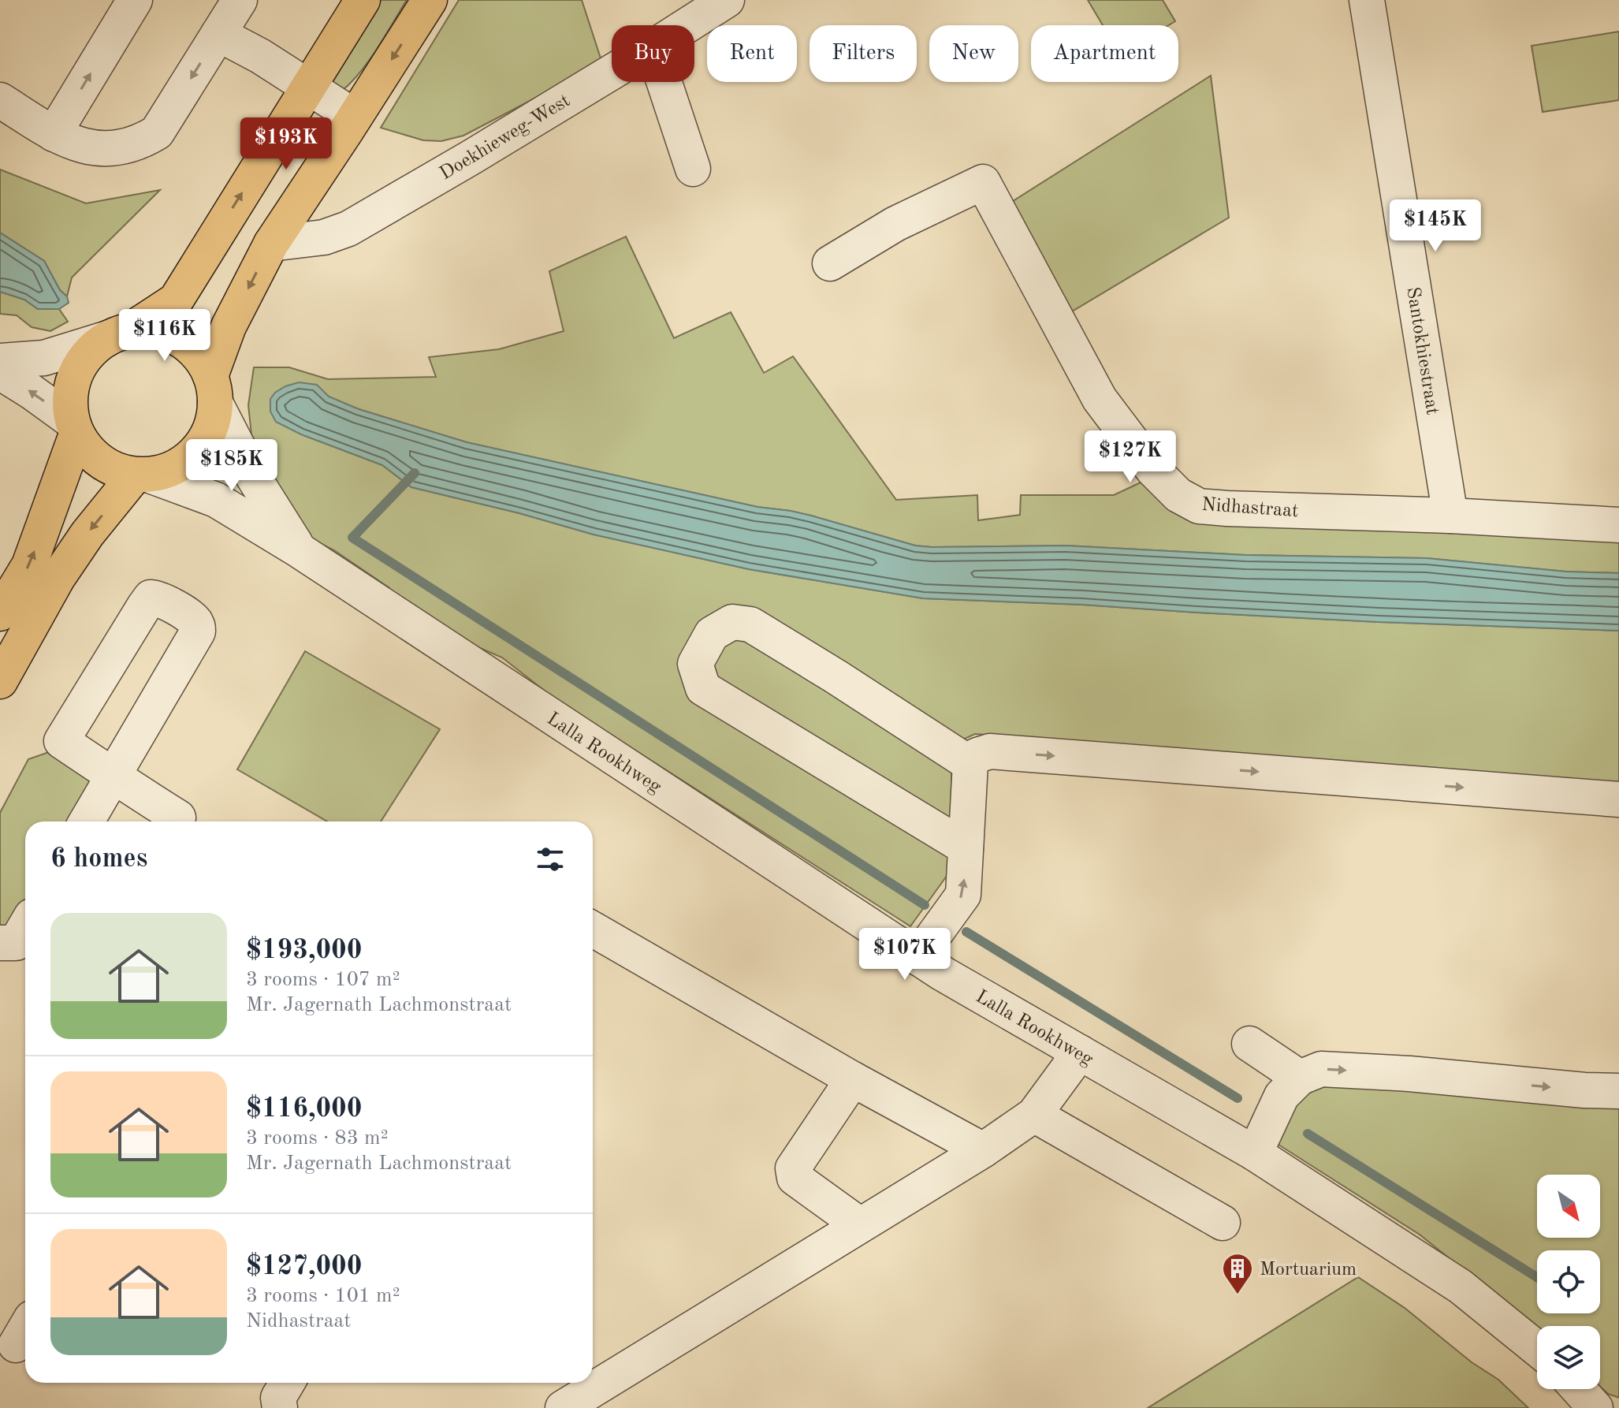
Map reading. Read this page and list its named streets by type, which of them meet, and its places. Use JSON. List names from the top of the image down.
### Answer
{
  "streets": {
    "street": [
      "Doekhieweg-West",
      "Santokhiestraat",
      "Nidhastraat",
      "Lalla Rookhweg"
    ]
  },
  "crossings": [
    ["Santokhiestraat", "Nidhastraat"]
  ],
  "places": {
    "building": ["Mortuarium"]
  },
  "north": "bottom right",
  "page": {
    "chip": [
      "Buy",
      "Rent",
      "Filters",
      "New",
      "Apartment"
    ],
    "price": [
      "$193K",
      "$145K",
      "$116K",
      "$127K",
      "$185K",
      "$107K"
    ],
    "heading": "6 homes",
    "list": [
      {
        "name": "$193,000",
        "note": "3 rooms · 107 m² · Mr. Jagernath Lachmonstraat"
      },
      {
        "name": "$116,000",
        "note": "3 rooms · 83 m² · Mr. Jagernath Lachmonstraat"
      },
      {
        "name": "$127,000",
        "note": "3 rooms · 101 m² · Nidhastraat"
      }
    ]
  }
}
